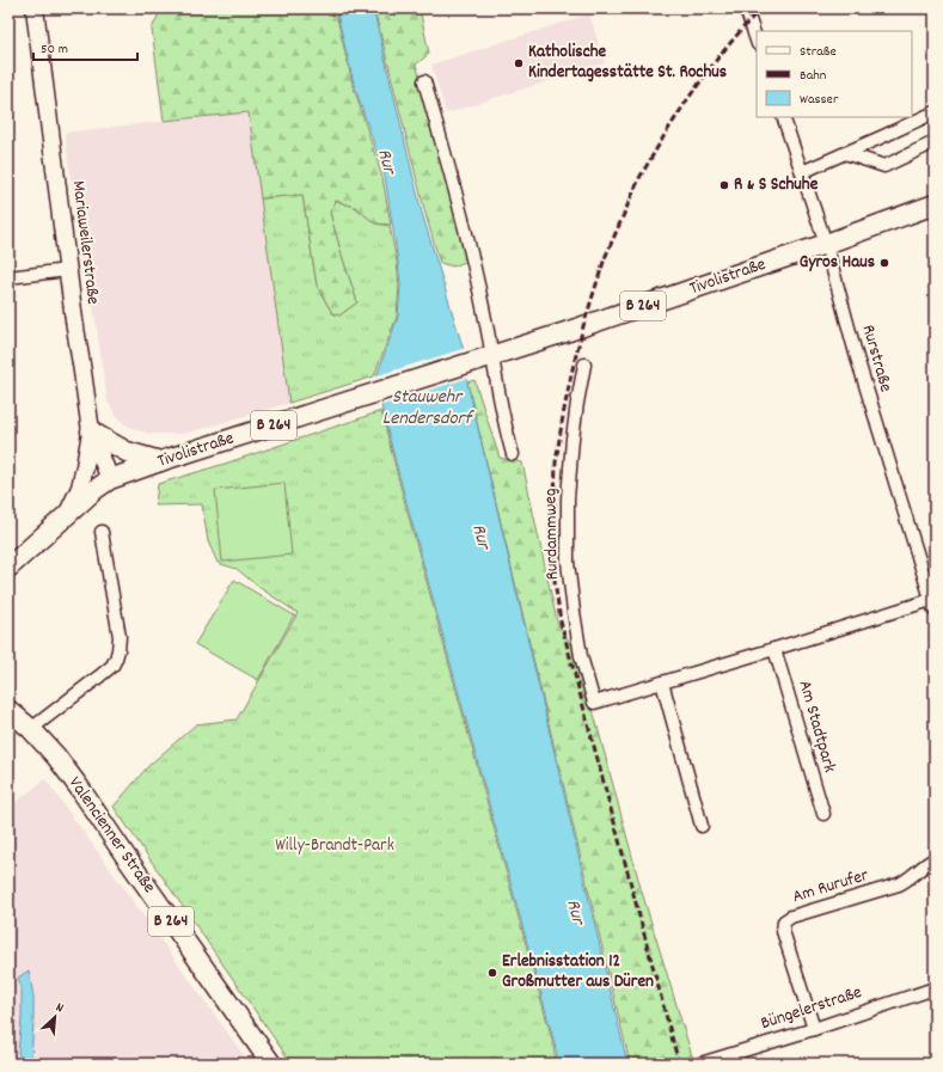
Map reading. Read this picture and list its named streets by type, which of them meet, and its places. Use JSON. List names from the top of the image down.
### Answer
{
  "streets": {
    "main road": [
      "Mariaweilerstraße",
      "Tivolistraße",
      "B 264",
      "Valencienner Straße"
    ],
    "street": [
      "Rurstraße",
      "Rurdammweg",
      "Am Stadtpark",
      "Am Rurufer",
      "Büngelerstraße"
    ]
  },
  "crossings": [
    ["Mariaweilerstraße", "Tivolistraße"],
    ["Tivolistraße", "Rurstraße"],
    ["Am Rurufer", "Büngelerstraße"]
  ],
  "water": ["Rur", "Stauwehr Lendersdorf"],
  "parks": ["Willy-Brandt-Park"],
  "places": [
    "Katholische Kindertagesstätte St. Rochus",
    "R & S Schuhe",
    "Gyros Haus",
    "Erlebnisstation 12 Großmutter aus Düren"
  ],
  "legend": ["Straße", "Bahn", "Wasser"],
  "scale_bar": "50 m",
  "north": "top right"
}
